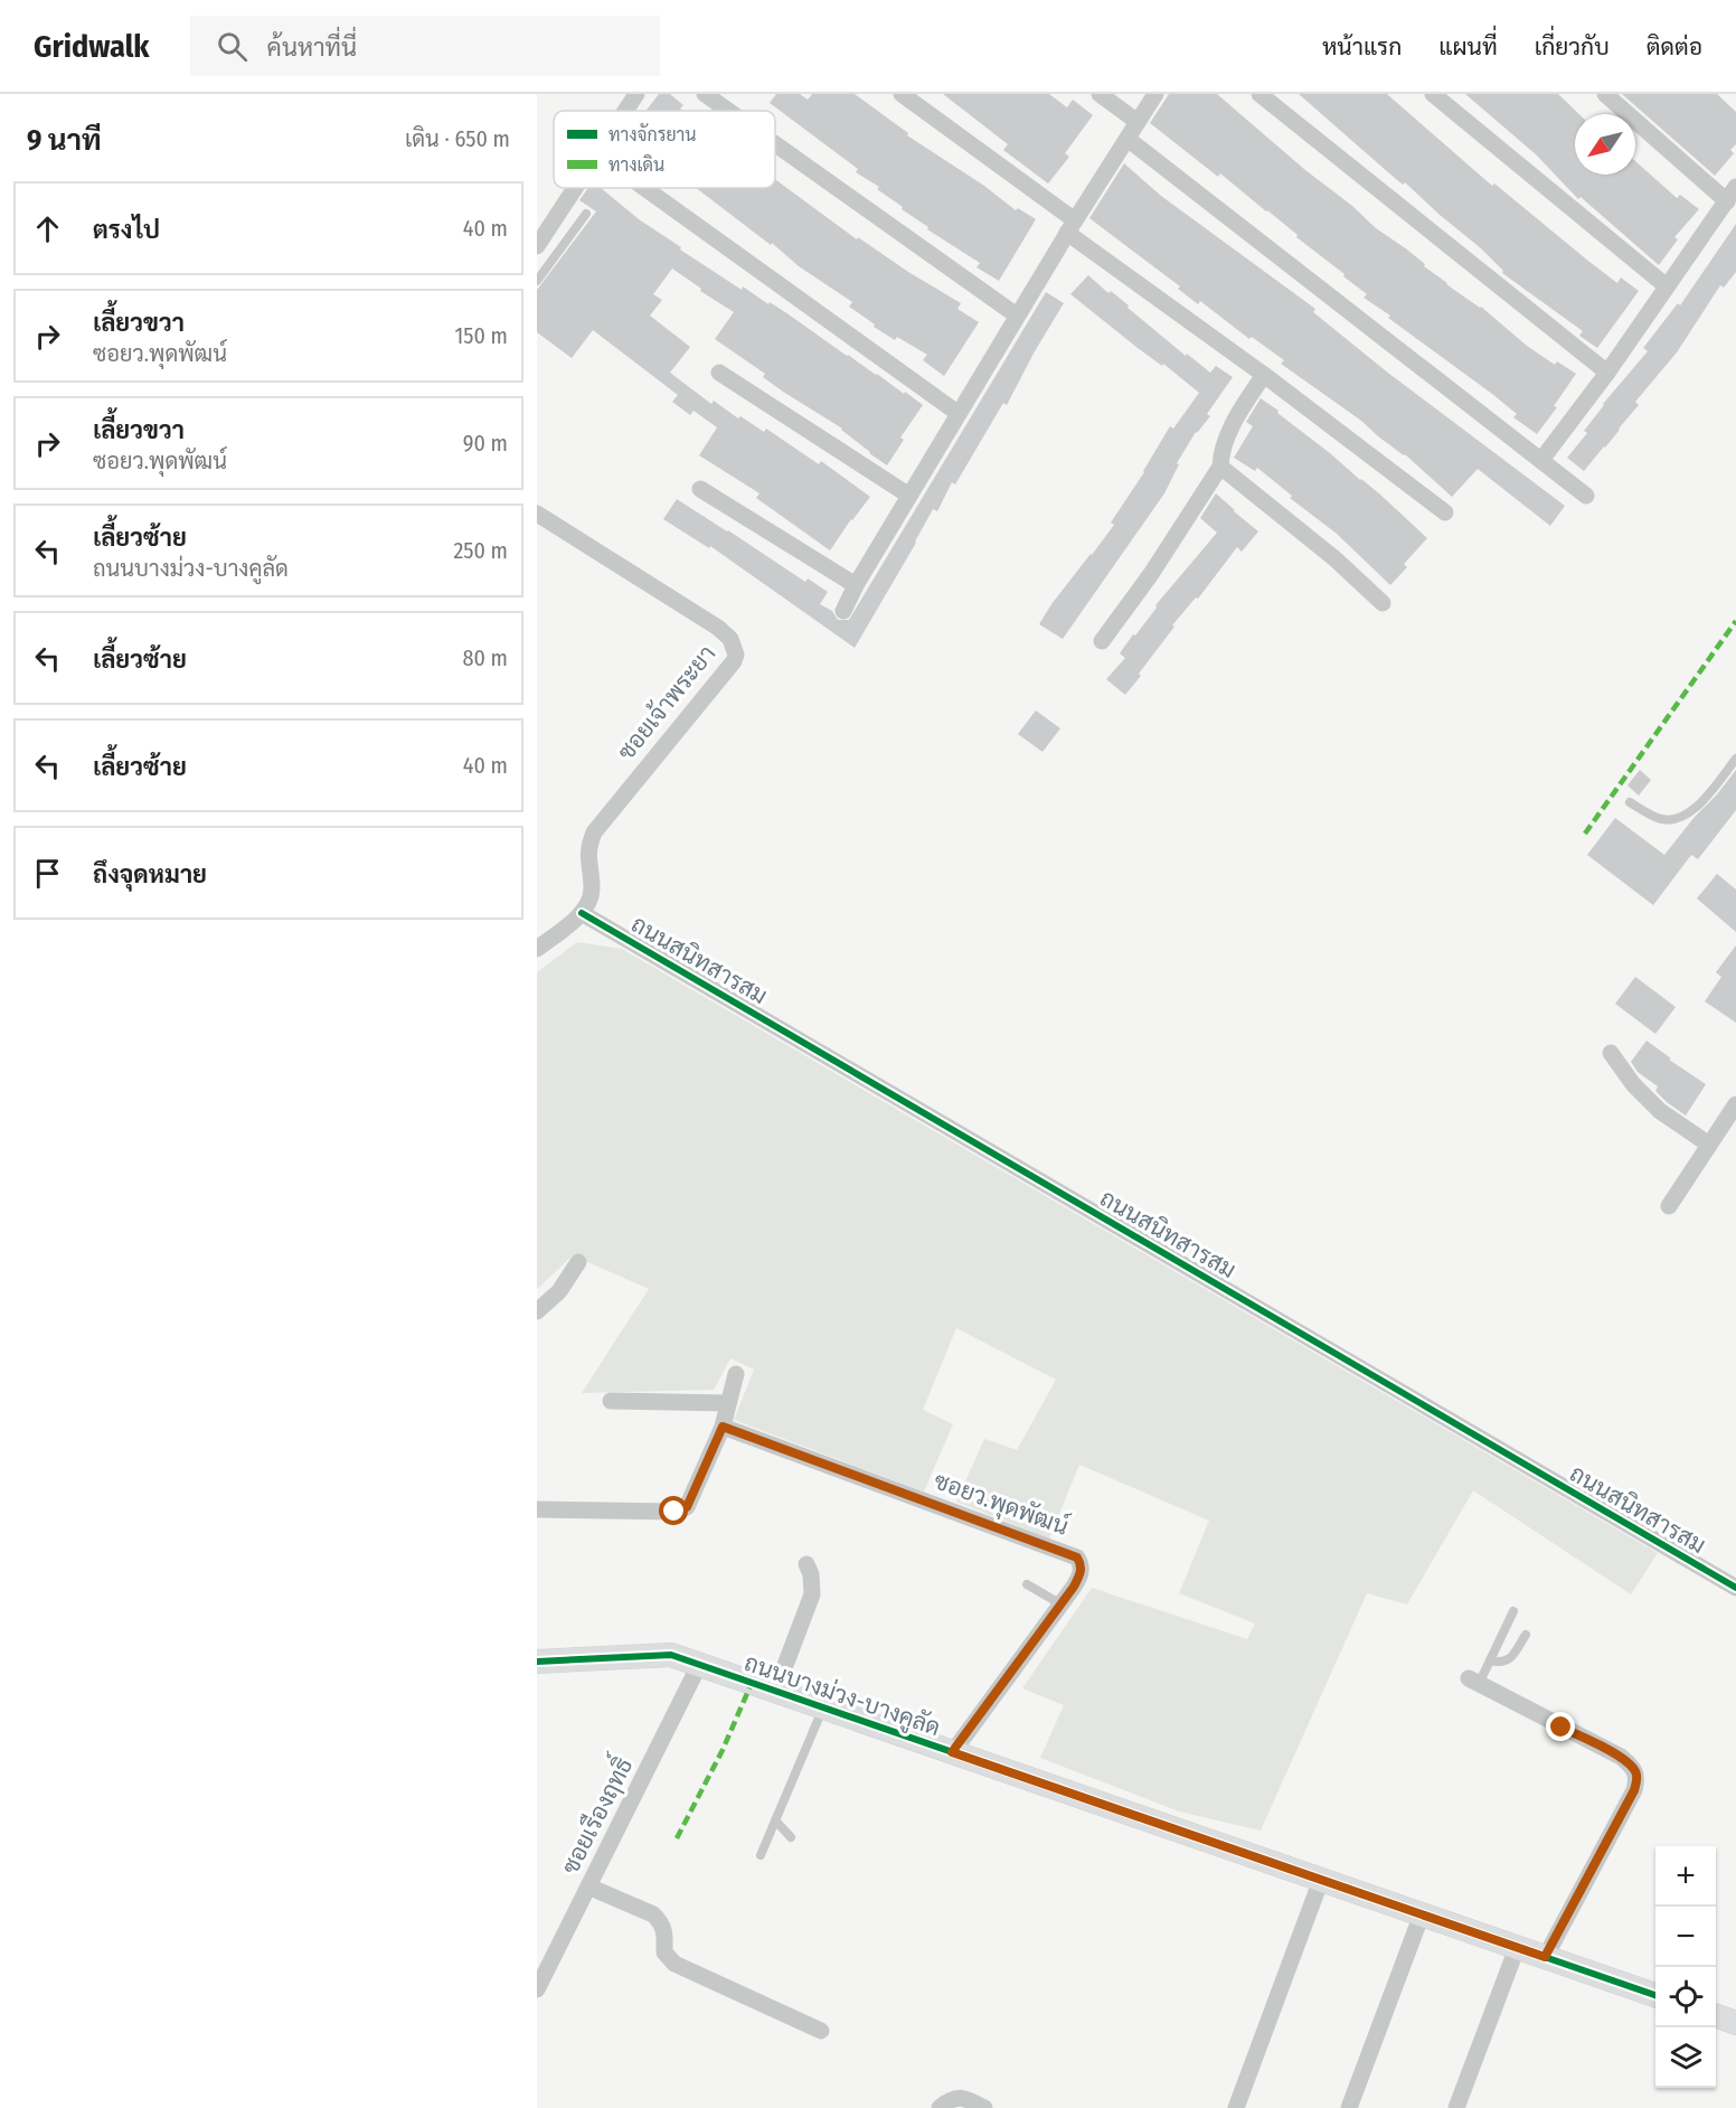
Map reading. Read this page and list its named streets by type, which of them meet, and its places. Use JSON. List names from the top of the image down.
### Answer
{
  "streets": {
    "street": [
      "ซอยเจ้าพระยา",
      "ถนนสนิทสารสม",
      "ซอยว.พุดพัฒน์",
      "ถนนบางม่วง-บางคูลัด",
      "ซอยเรืองฤทธิ์"
    ]
  },
  "crossings": [
    ["ซอยเจ้าพระยา", "ถนนสนิทสารสม"],
    ["ซอยว.พุดพัฒน์", "ถนนบางม่วง-บางคูลัด"],
    ["ถนนบางม่วง-บางคูลัด", "ซอยเรืองฤทธิ์"]
  ],
  "legend": ["ทางจักรยาน", "ทางเดิน"],
  "north": "bottom left",
  "page": {
    "header": "Gridwalk",
    "search": "ค้นหาที่นี่",
    "nav": [
      "หน้าแรก",
      "แผนที่",
      "เกี่ยวกับ",
      "ติดต่อ"
    ],
    "heading": ["9 นาที", "เดิน · 650 m"],
    "list": [
      ["ตรงไป", "40 m"],
      ["เลี้ยวขวา", "ซอยว.พุดพัฒน์", "150 m"],
      ["เลี้ยวขวา", "ซอยว.พุดพัฒน์", "90 m"],
      ["เลี้ยวซ้าย", "ถนนบางม่วง-บางคูลัด", "250 m"],
      ["เลี้ยวซ้าย", "80 m"],
      ["เลี้ยวซ้าย", "40 m"],
      "ถึงจุดหมาย"
    ],
    "map_buttons": ["+", "−"]
  }
}
